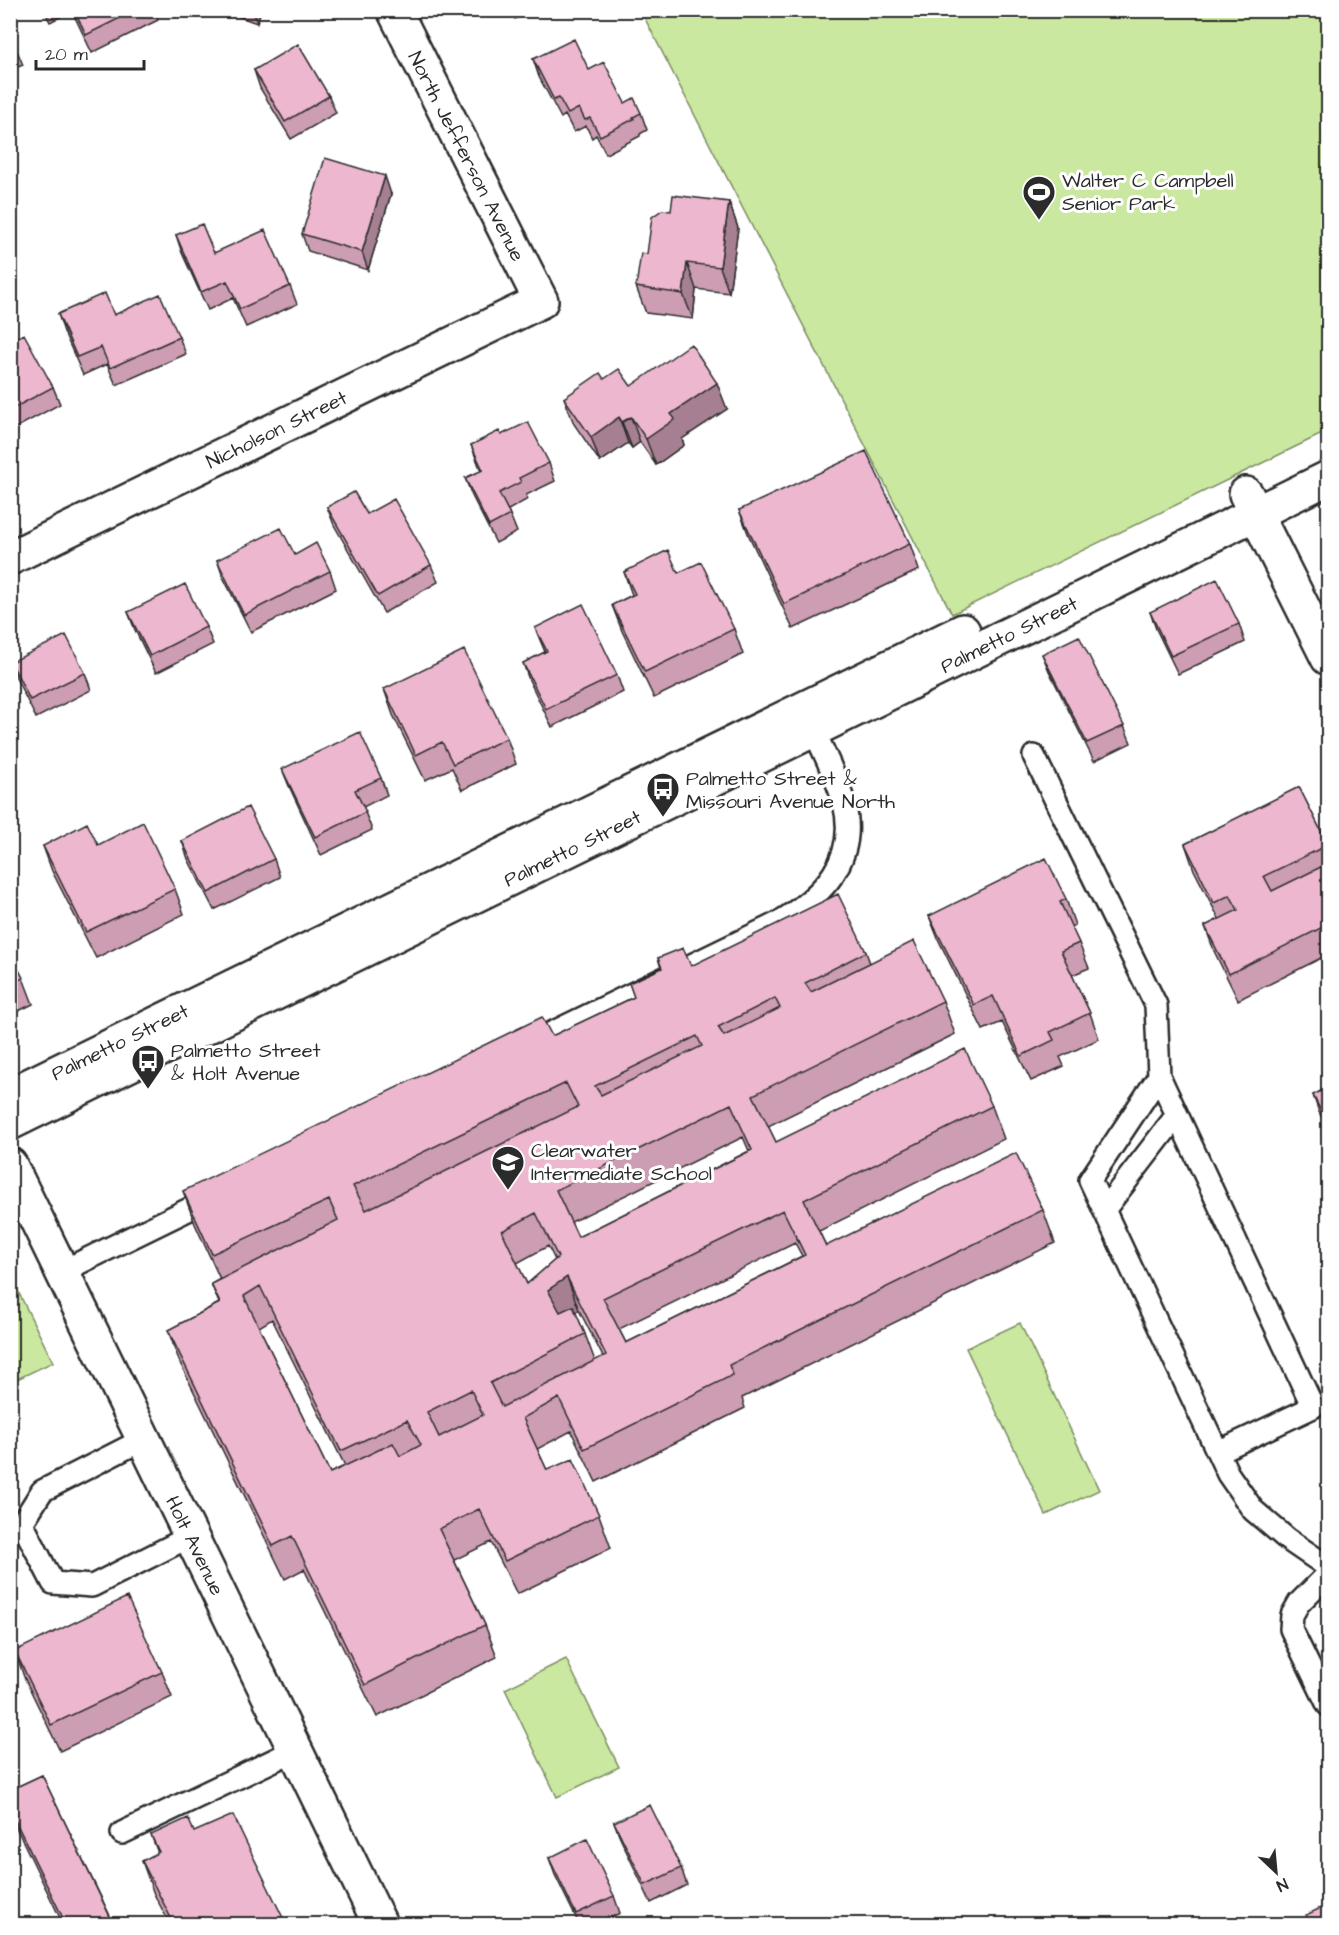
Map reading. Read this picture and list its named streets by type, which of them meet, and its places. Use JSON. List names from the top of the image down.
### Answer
{
  "streets": {
    "street": [
      "North Jefferson Avenue",
      "Nicholson Street",
      "Palmetto Street",
      "Holt Avenue"
    ]
  },
  "crossings": [
    ["North Jefferson Avenue", "Nicholson Street"]
  ],
  "places": {
    "sports": ["Walter C Campbell Senior Park"],
    "bus stop": ["Palmetto Street & Missouri Avenue North", "Palmetto Street & Holt Avenue"],
    "school or university": ["Clearwater Intermediate School"]
  },
  "scale_bar": "20 m",
  "north": "bottom right"
}
